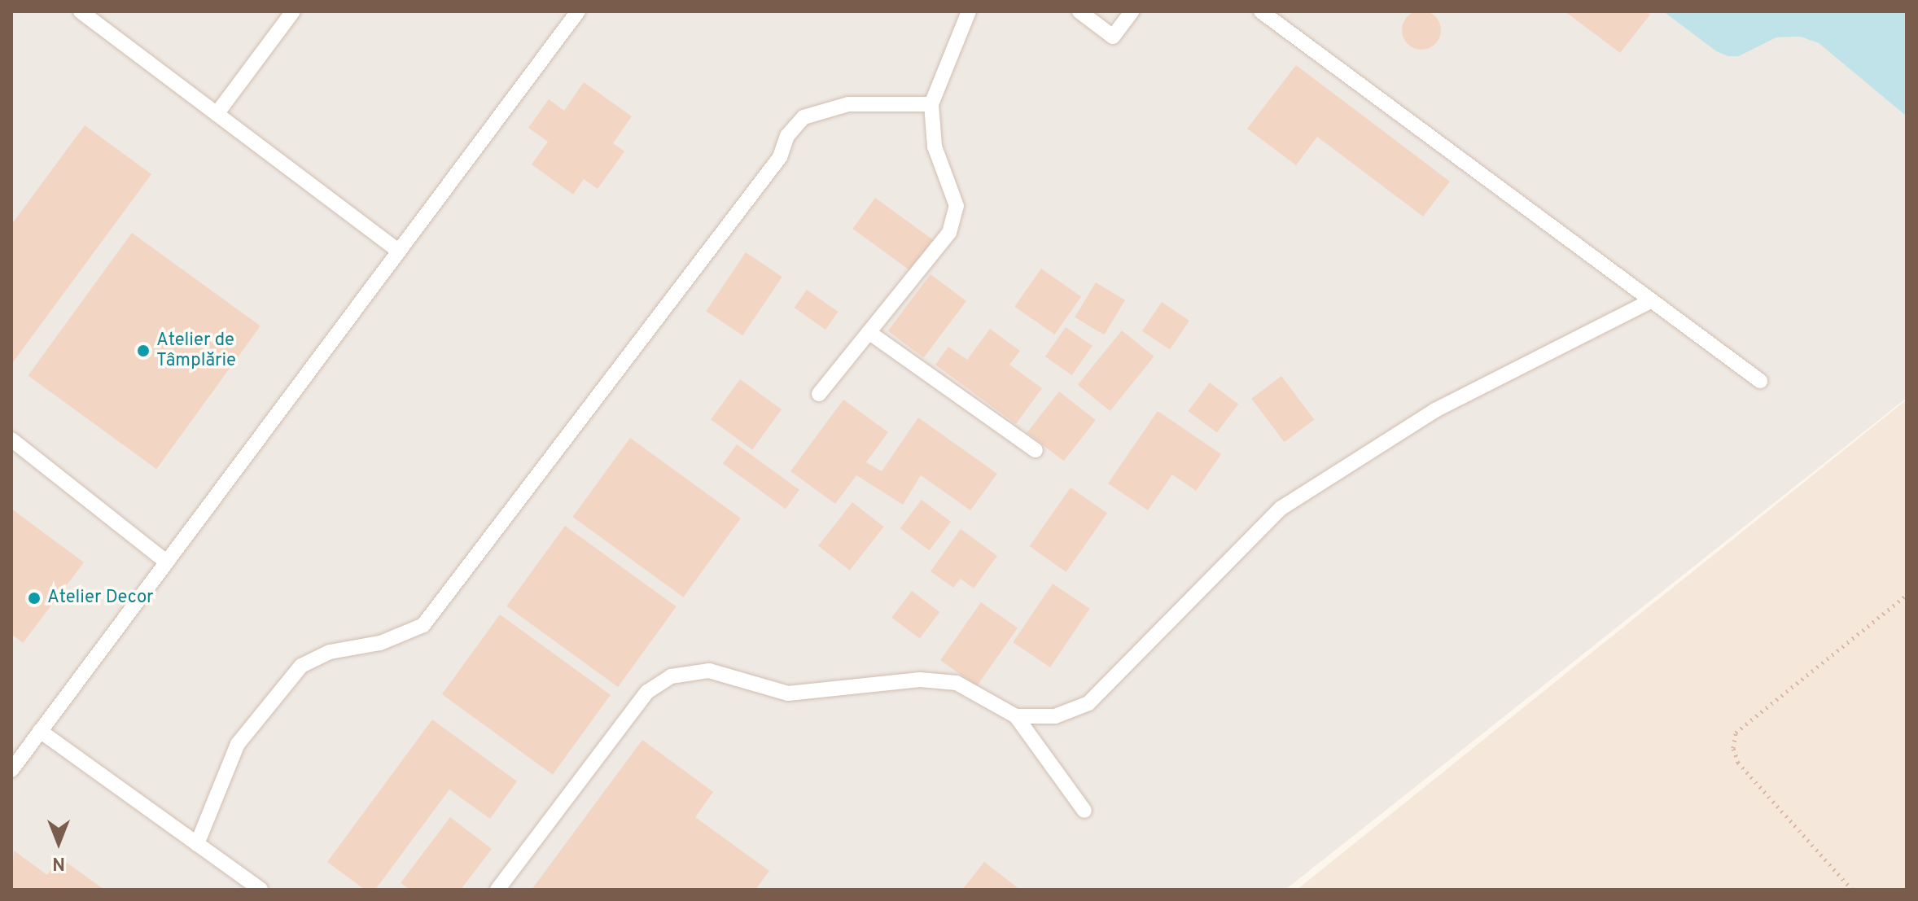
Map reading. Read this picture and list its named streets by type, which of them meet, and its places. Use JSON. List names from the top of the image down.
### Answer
{
  "places": ["Atelier de Tâmplărie", "Atelier Decor"],
  "north": "bottom"
}
